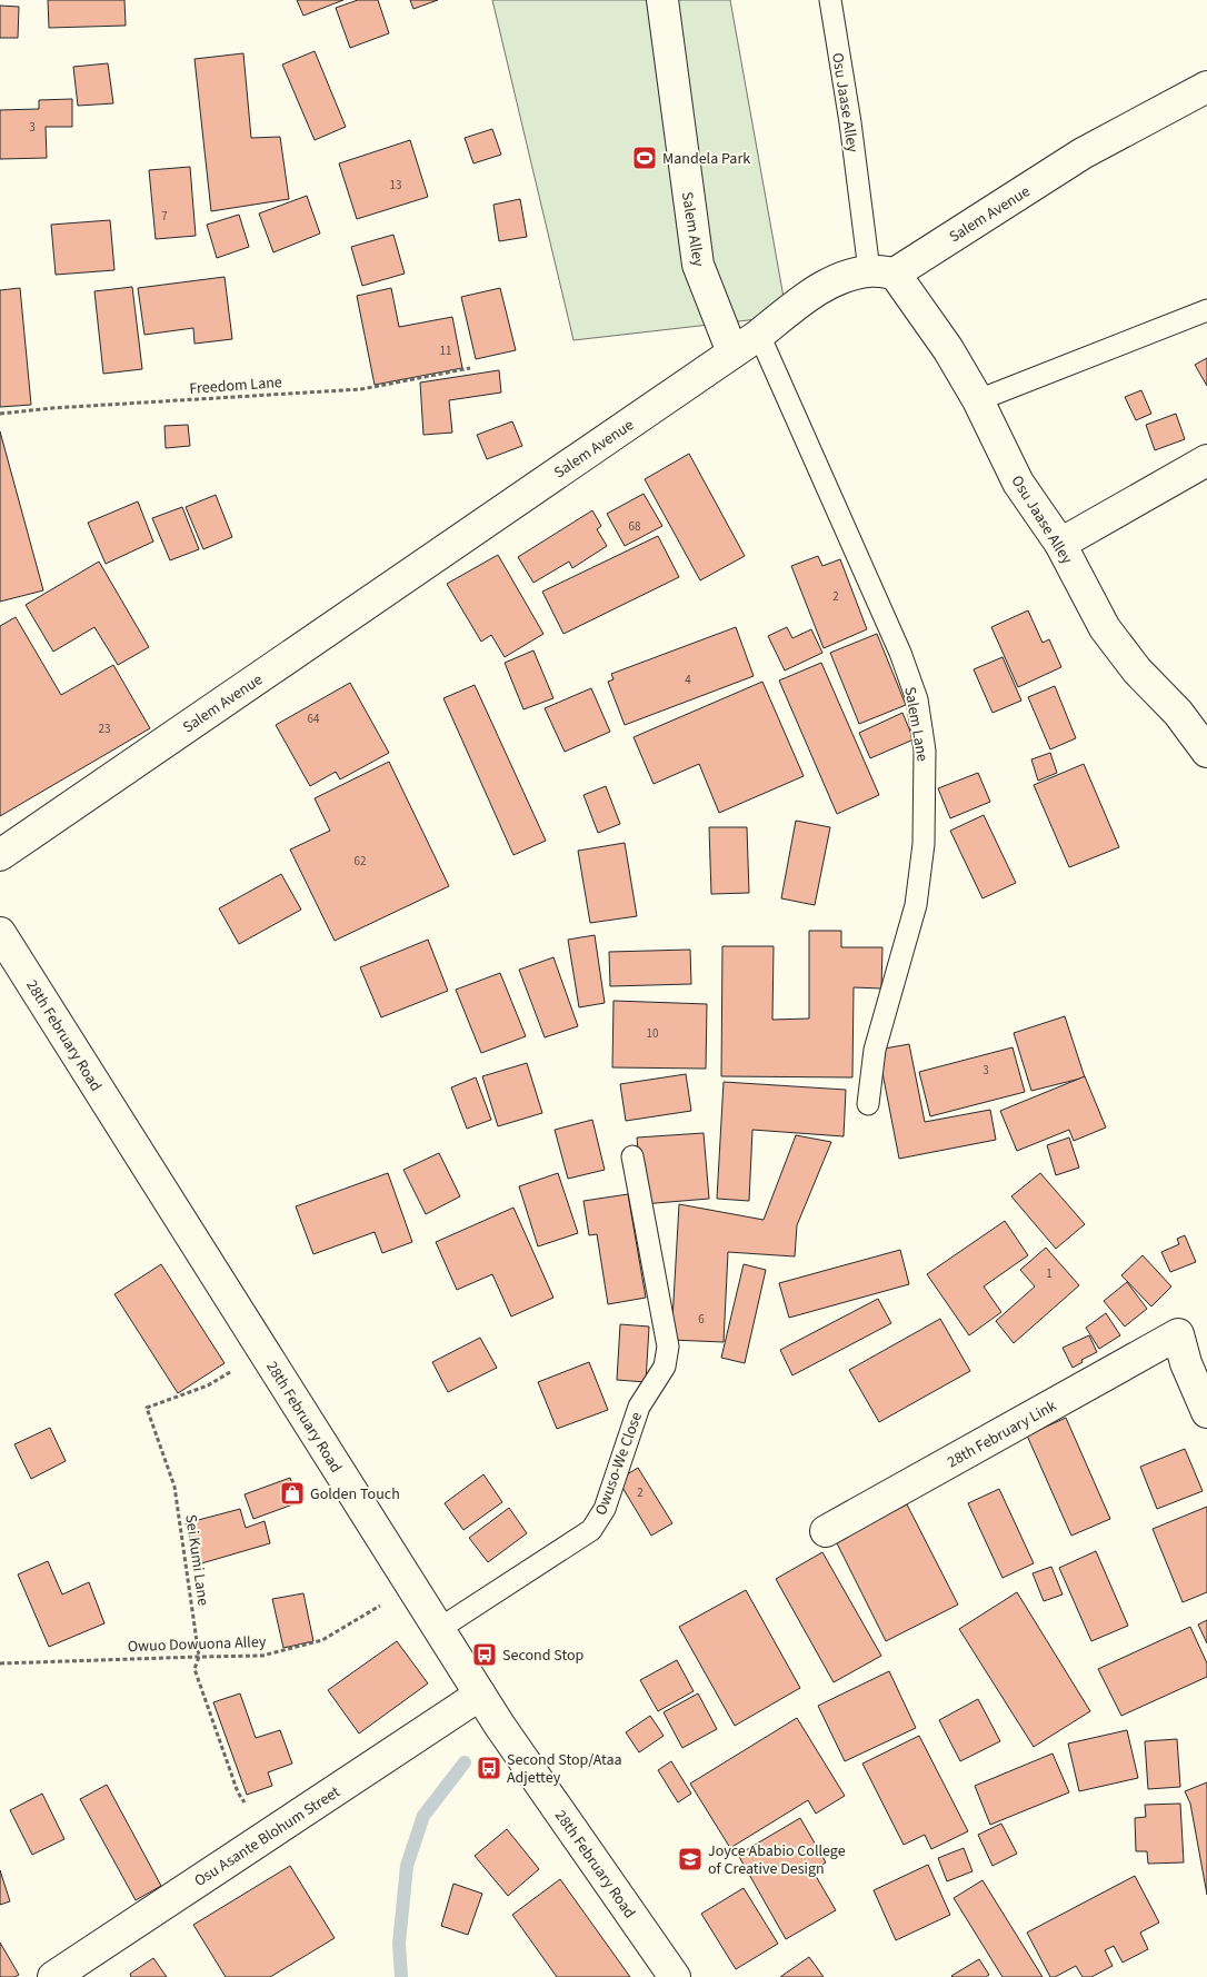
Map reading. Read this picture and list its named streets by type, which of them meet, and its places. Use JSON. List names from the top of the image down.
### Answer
{
  "streets": {
    "street": [
      "Osu Jaase Alley",
      "Salem Avenue",
      "Salem Alley",
      "28th February Road",
      "28th February Link",
      "Osu Asante Blohum Street"
    ],
    "lane": ["Salem Lane", "Owuso-We Close"],
    "path": ["Freedom Lane", "Sei Kumi Lane", "Owuo Dowuona Alley"]
  },
  "crossings": [
    ["Osu Jaase Alley", "Salem Avenue"],
    ["Salem Avenue", "Salem Alley"],
    ["Salem Avenue", "Salem Lane"],
    ["28th February Road", "Owuso-We Close"],
    ["28th February Road", "Sei Kumi Lane"],
    ["28th February Road", "Owuo Dowuona Alley"],
    ["28th February Road", "Osu Asante Blohum Street"],
    ["Sei Kumi Lane", "Owuo Dowuona Alley"],
    ["Sei Kumi Lane", "Osu Asante Blohum Street"]
  ],
  "places": {
    "sports": ["Mandela Park"],
    "shop": ["Golden Touch"],
    "bus stop": ["Second Stop", "Second Stop/Ataa Adjettey"],
    "school or university": ["Joyce Ababio College of Creative Design"]
  },
  "house_numbers": [
    "3",
    "13",
    "7",
    "11",
    "68",
    "2",
    "4",
    "64",
    "23",
    "62",
    "10",
    "3",
    "1",
    "6",
    "2"
  ]
}
